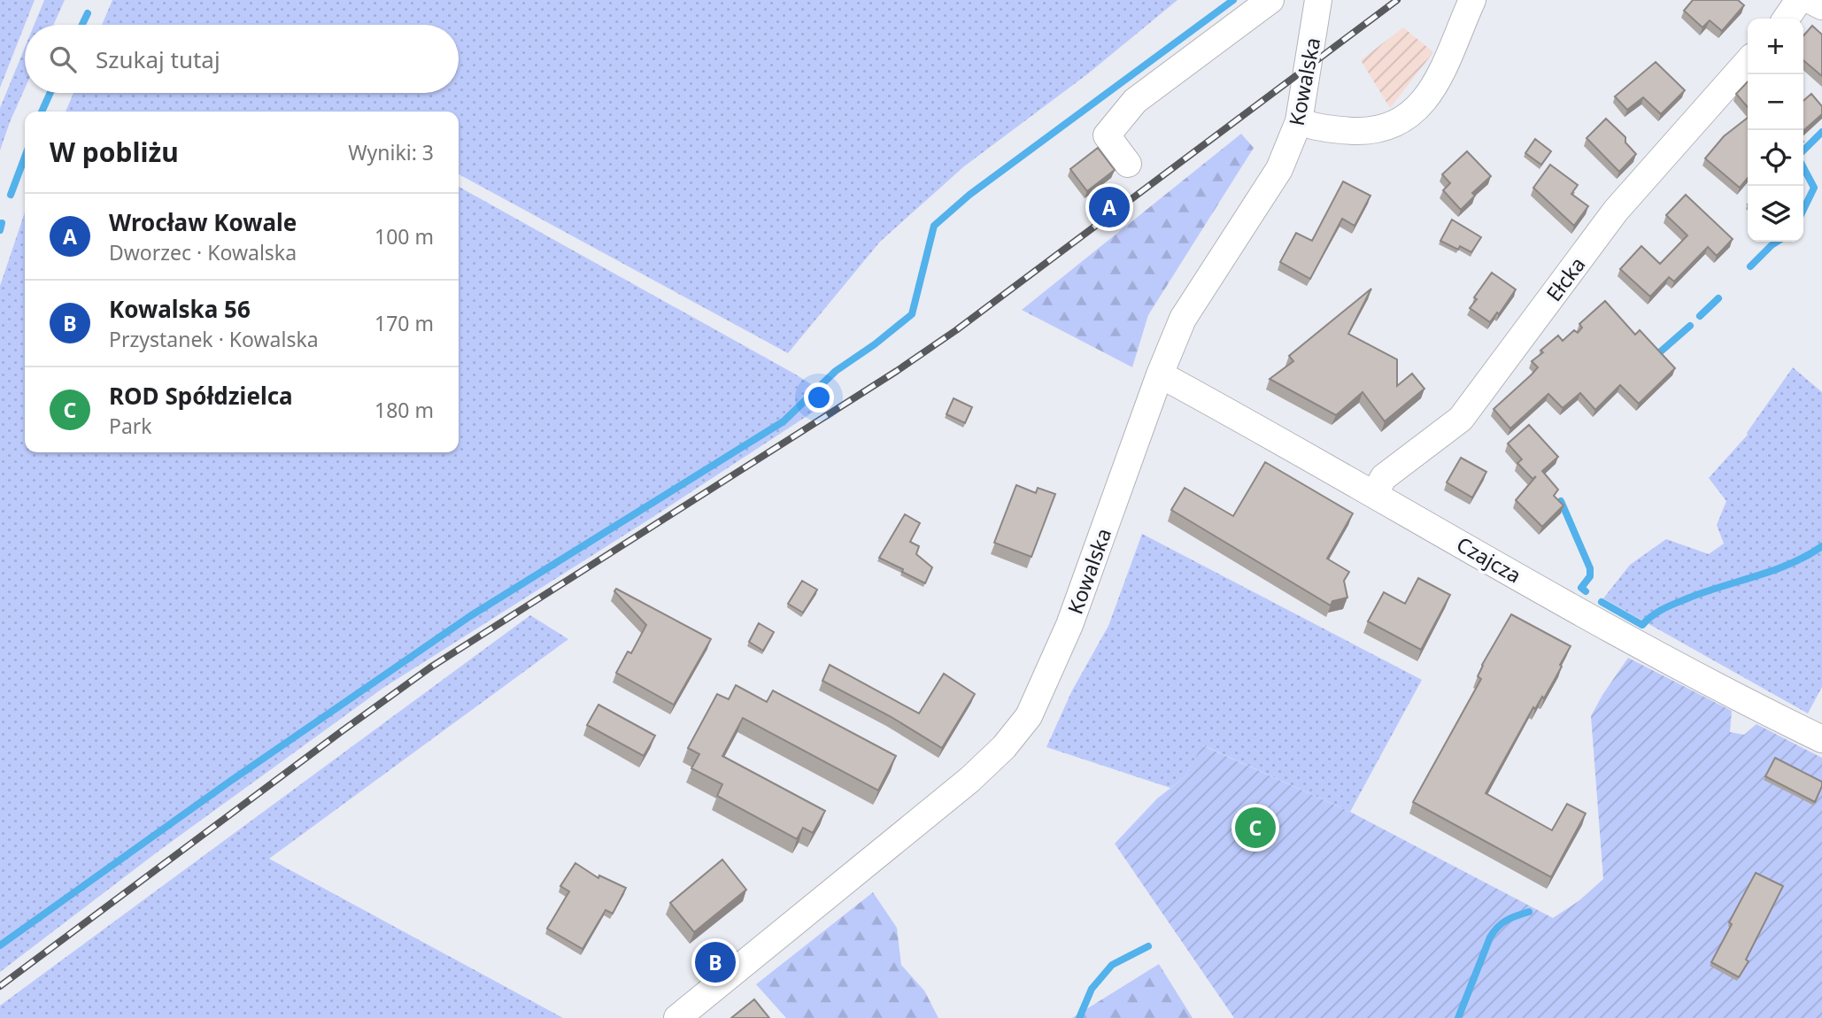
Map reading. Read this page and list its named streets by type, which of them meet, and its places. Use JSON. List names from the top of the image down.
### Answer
{
  "streets": {
    "street": ["Kowalska", "Ełcka", "Czajcza"]
  },
  "crossings": [
    ["Kowalska", "Czajcza"],
    ["Ełcka", "Czajcza"]
  ],
  "page": {
    "map_buttons": ["+", "−"],
    "search": "Szukaj tutaj",
    "heading": ["W pobliżu", "Wyniki: 3"],
    "pins": ["A", "C", "B"],
    "list": [
      {
        "mark": "A",
        "name": "Wrocław Kowale",
        "note": "Dworzec · Kowalska",
        "value": "100 m"
      },
      {
        "mark": "B",
        "name": "Kowalska 56",
        "note": "Przystanek · Kowalska",
        "value": "170 m"
      },
      {
        "mark": "C",
        "name": "ROD Spółdzielca",
        "note": "Park",
        "value": "180 m"
      }
    ]
  }
}
